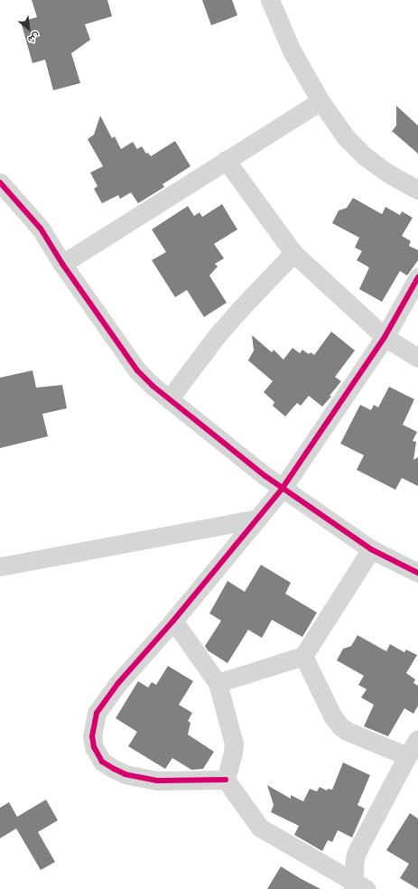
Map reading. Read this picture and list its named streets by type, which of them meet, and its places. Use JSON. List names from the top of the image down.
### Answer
{
  "north": "bottom right"
}
